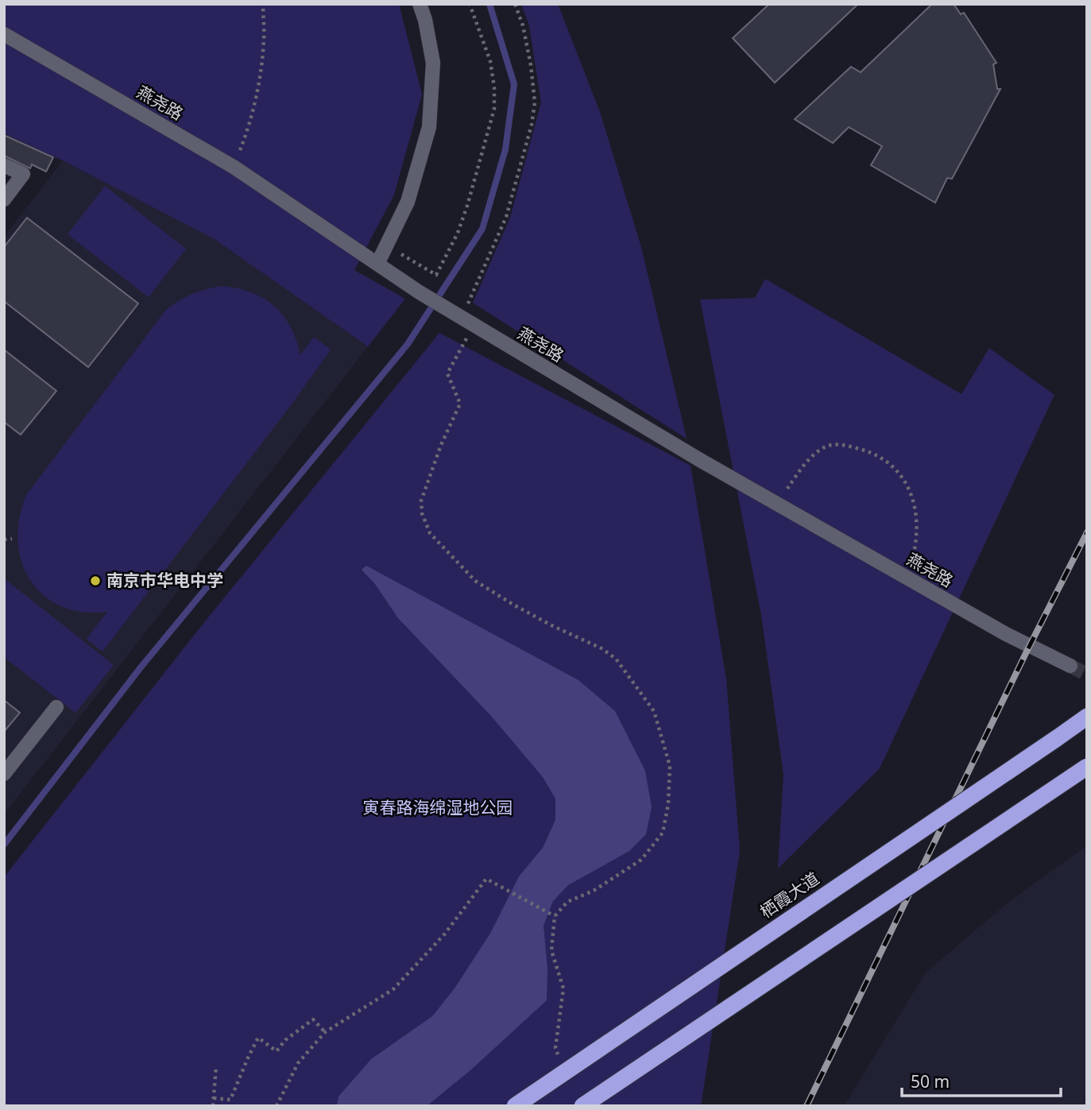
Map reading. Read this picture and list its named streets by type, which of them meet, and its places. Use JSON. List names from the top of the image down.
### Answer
{
  "streets": {
    "highway": ["栖霞大道"],
    "street": ["燕尧路"]
  },
  "parks": ["寅春路海绵湿地公园"],
  "places": ["南京市华电中学"],
  "scale_bar": "50 m"
}
